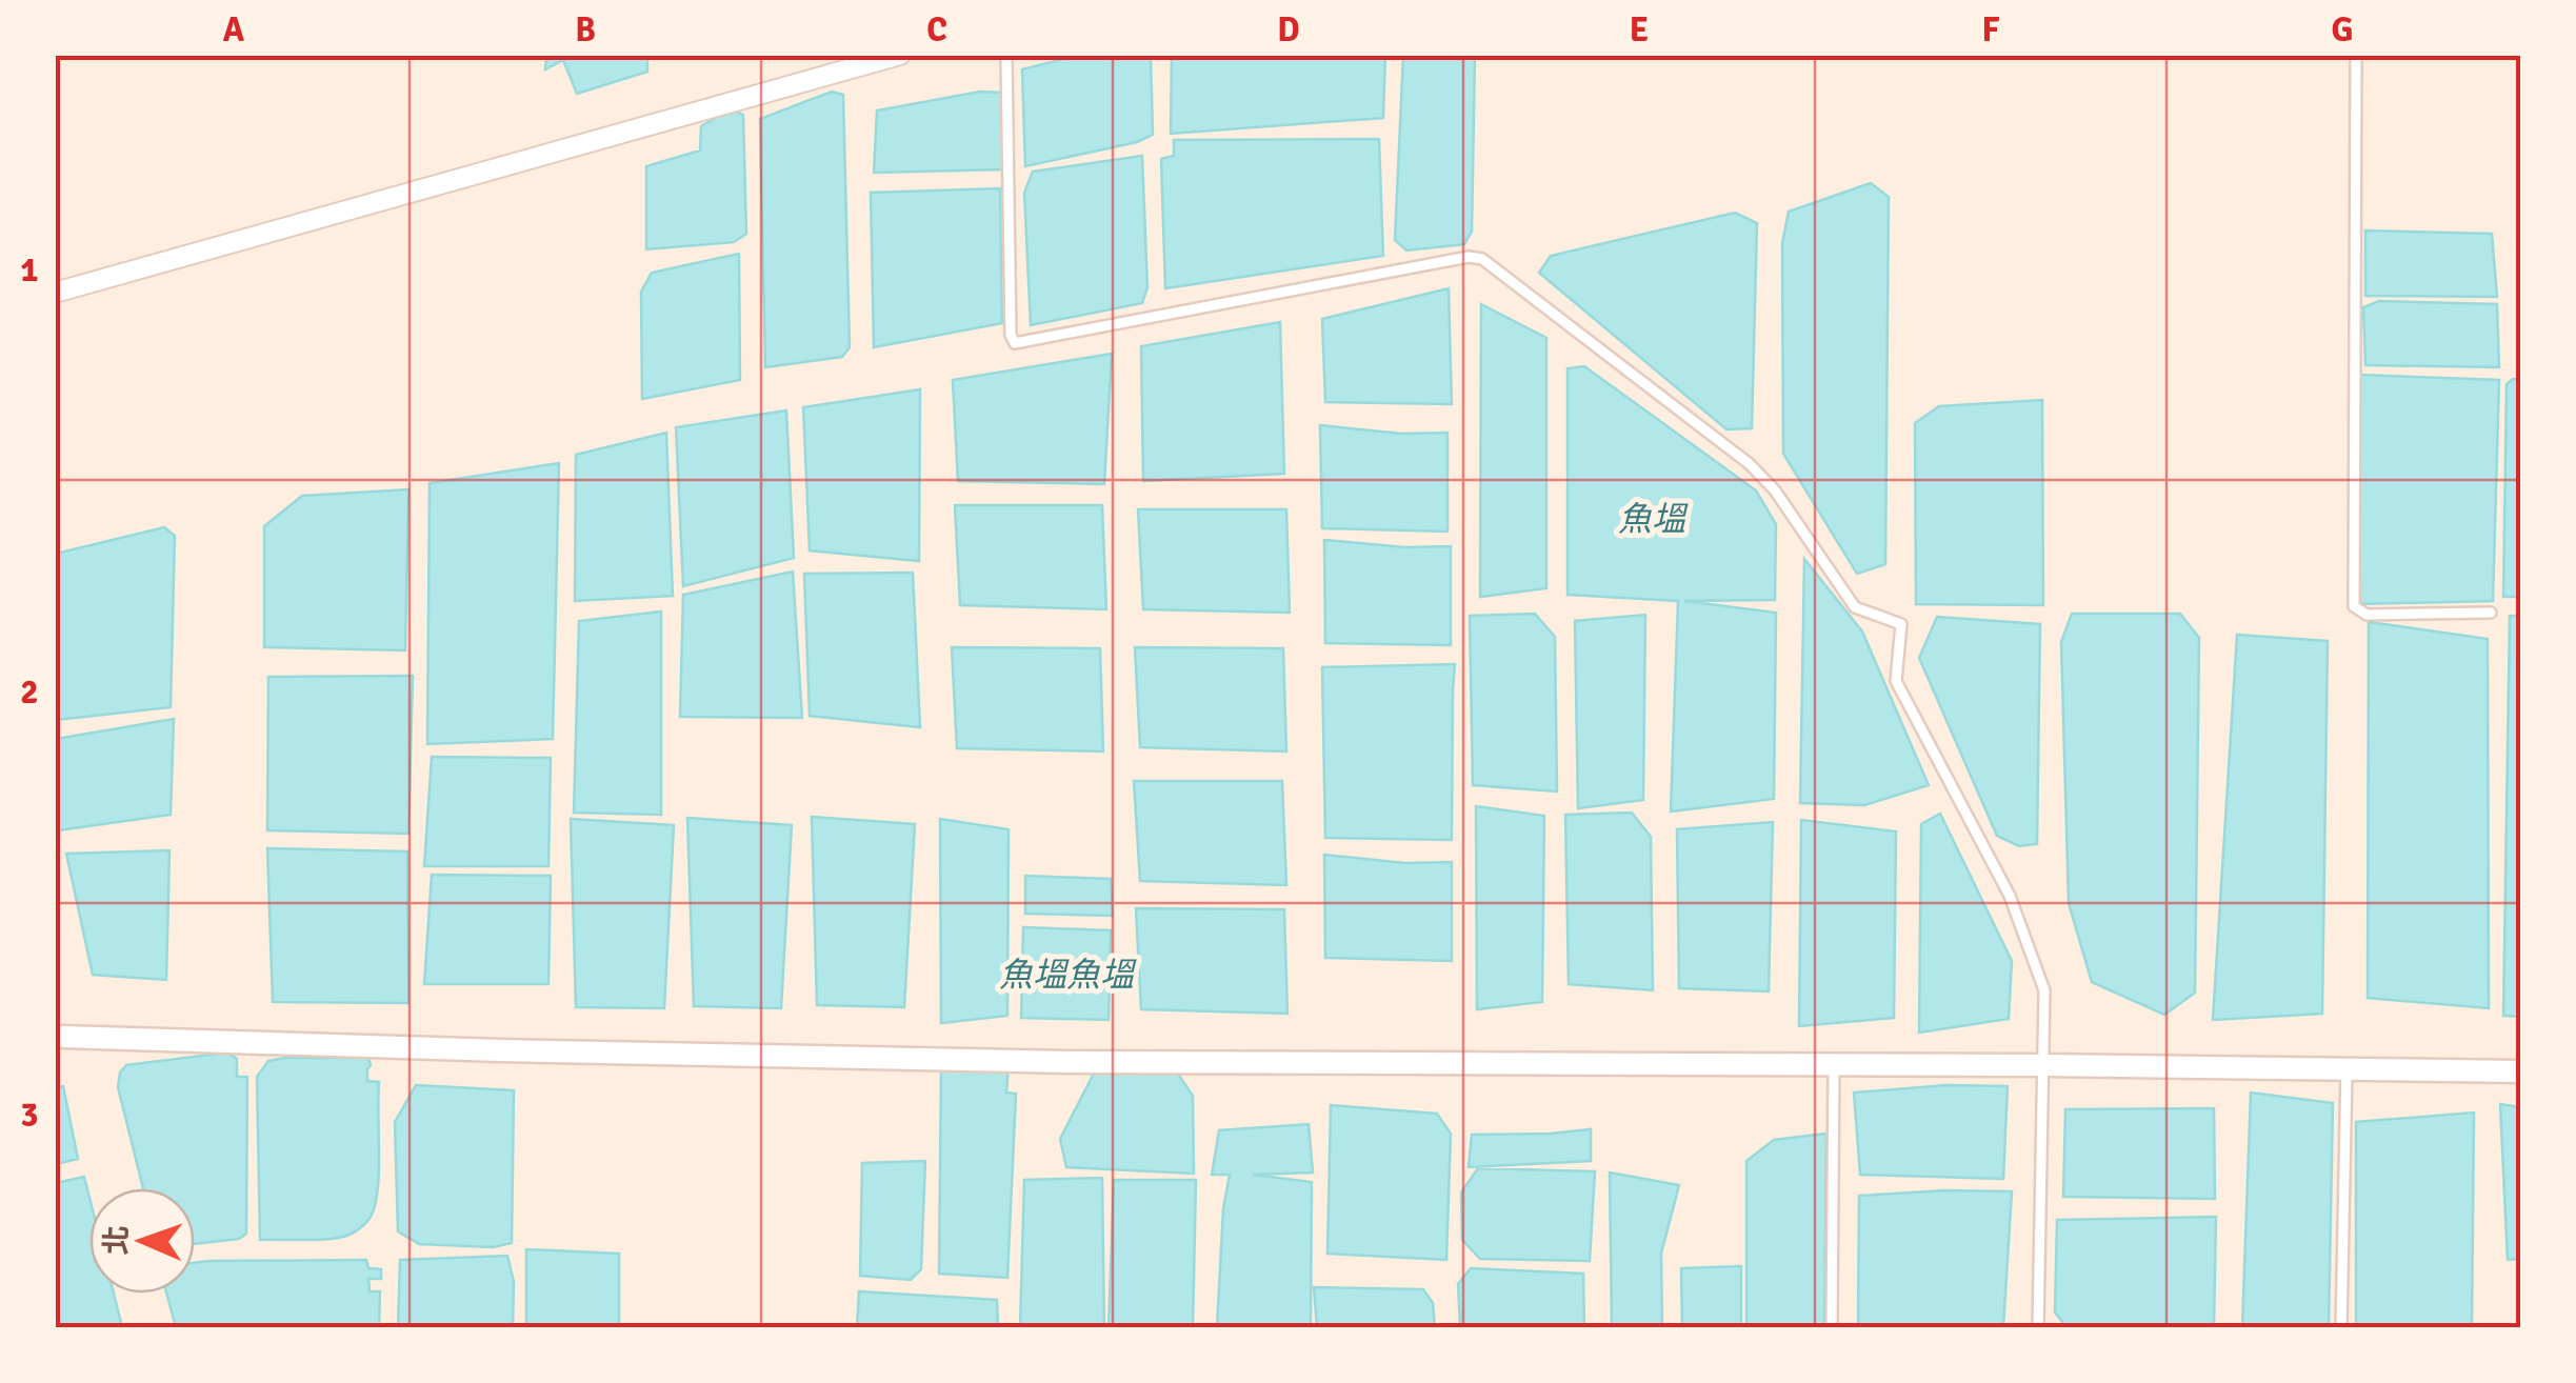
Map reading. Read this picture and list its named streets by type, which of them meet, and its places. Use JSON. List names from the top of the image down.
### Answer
{
  "water": ["魚塭", "魚塭魚塭"],
  "north": "left",
  "grid": {
    "columns": [
      "A",
      "B",
      "C",
      "D",
      "E",
      "F",
      "G"
    ],
    "rows": ["1", "2", "3"]
  }
}
